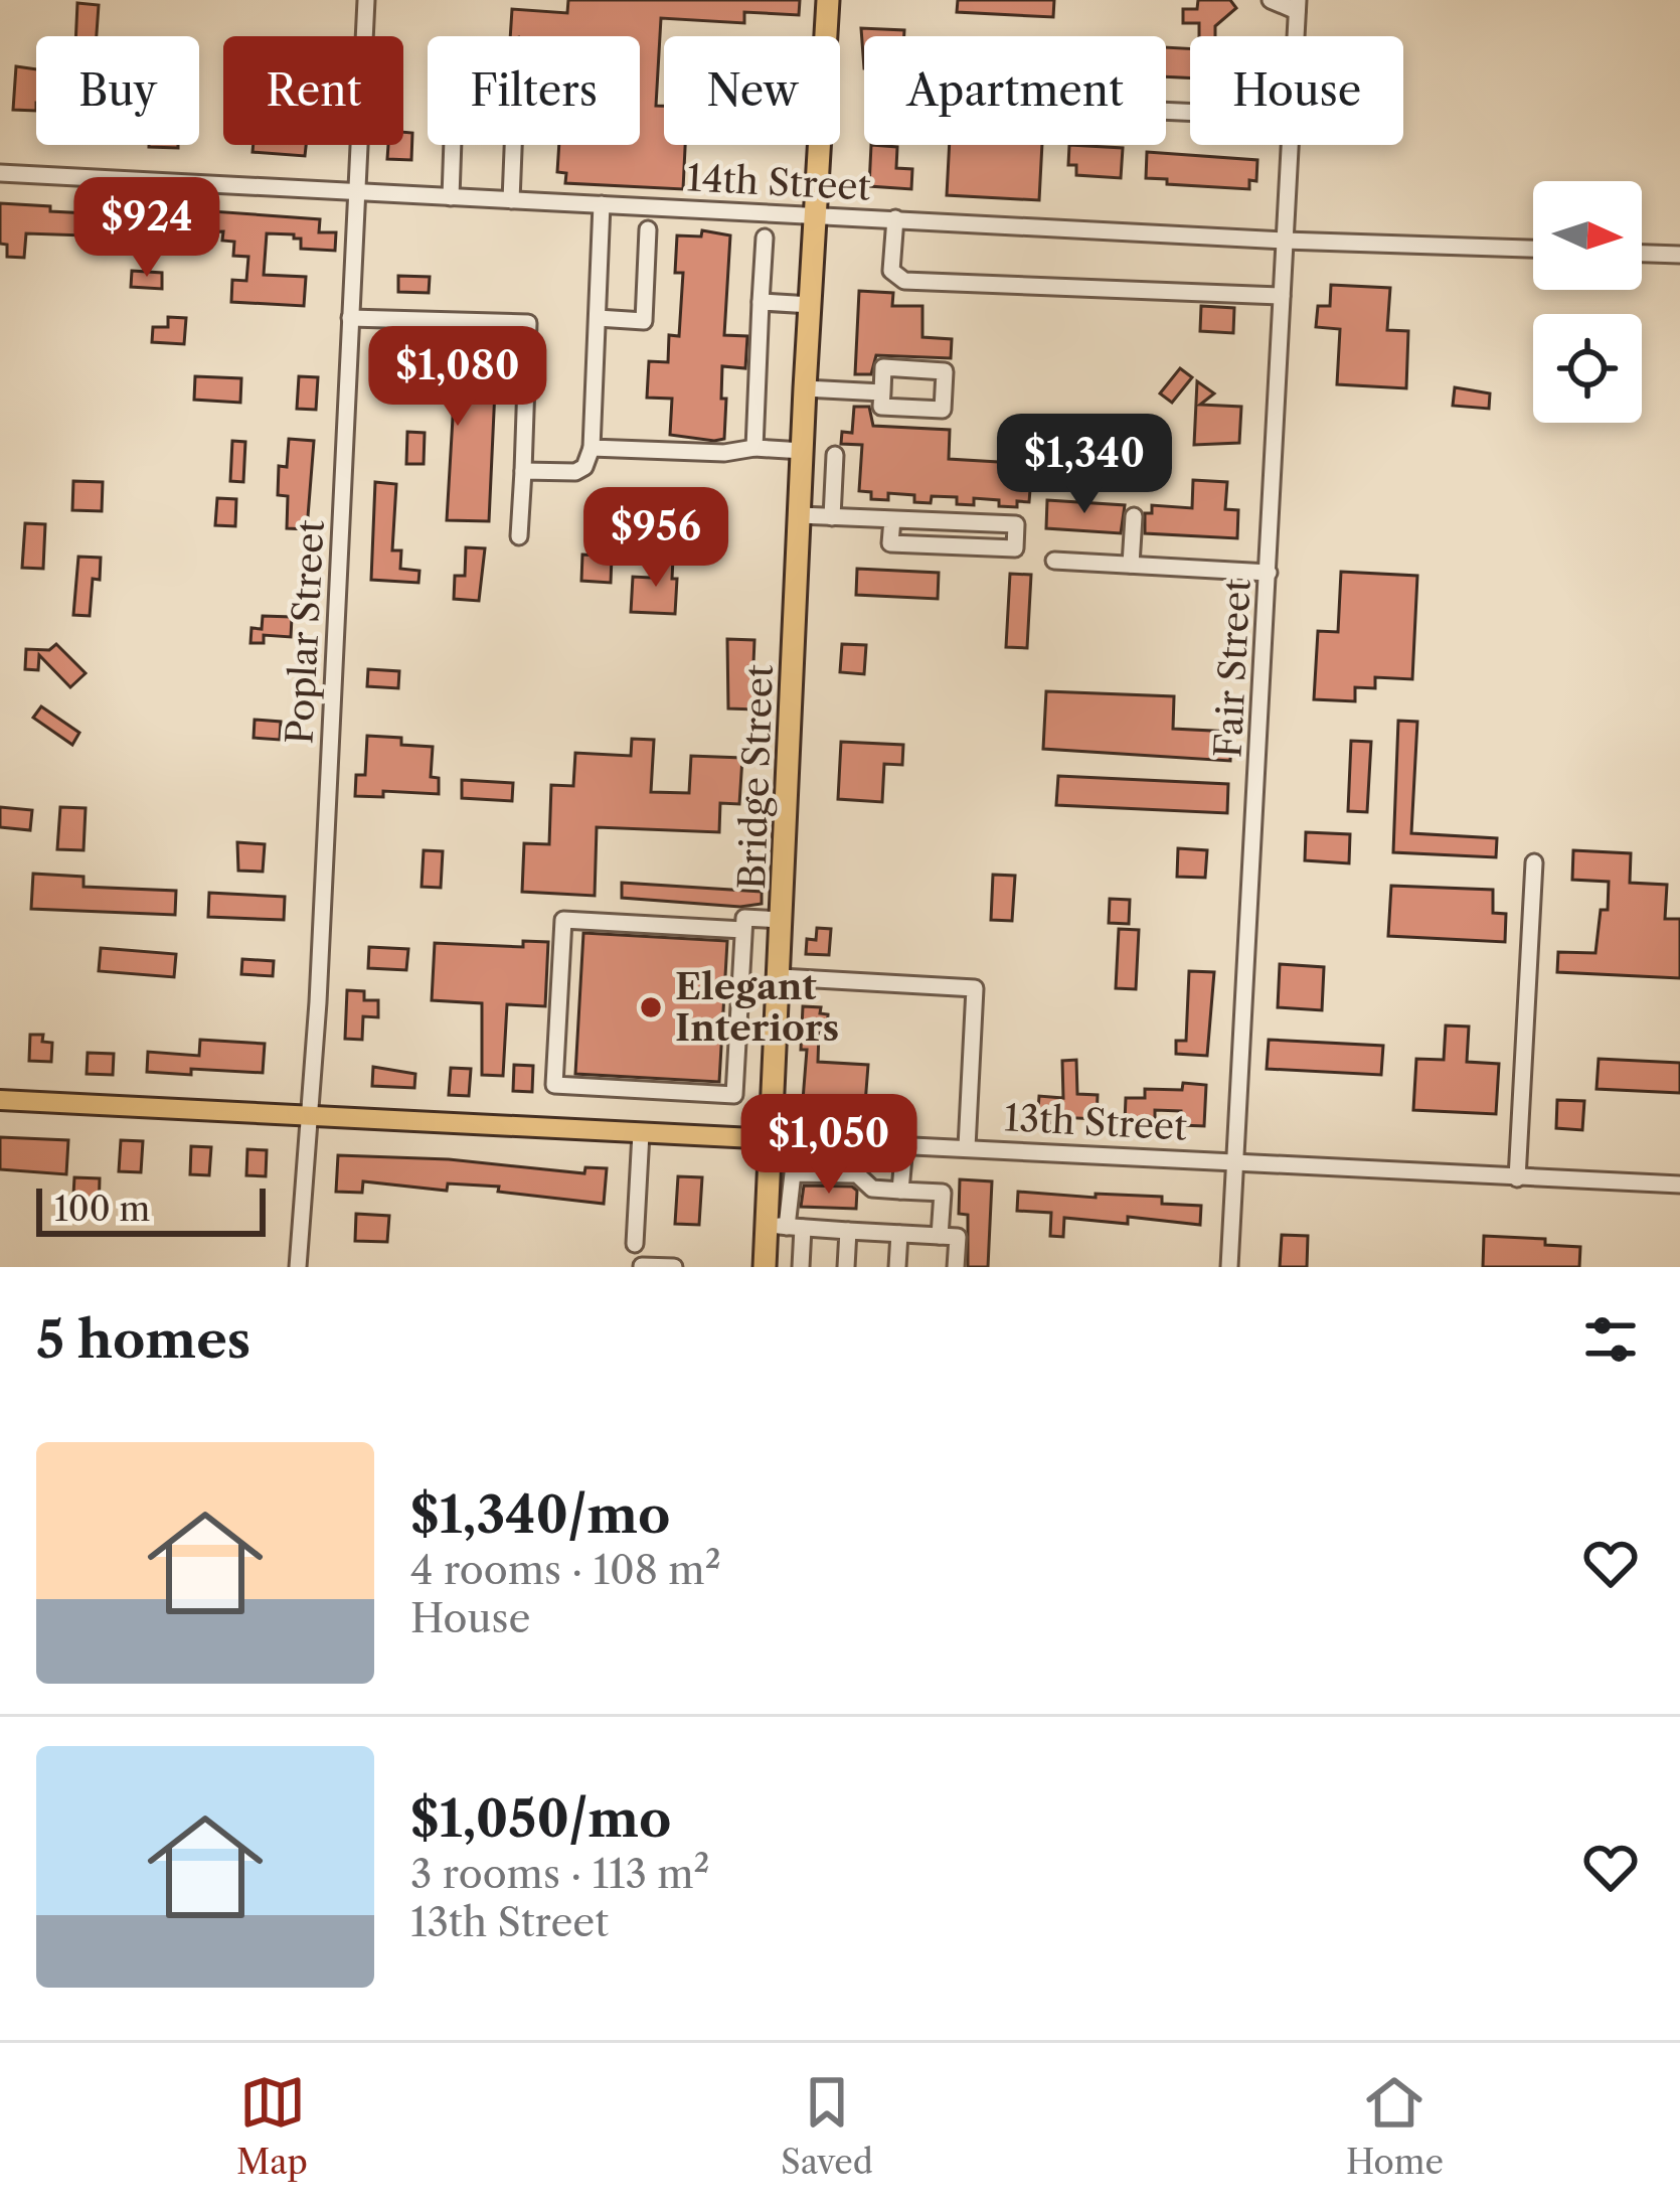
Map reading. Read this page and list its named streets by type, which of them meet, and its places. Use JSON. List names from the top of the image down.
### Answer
{
  "streets": {
    "highway": ["Bridge Street"],
    "main road": ["13th Street"],
    "street": ["14th Street", "Poplar Street", "Fair Street"]
  },
  "crossings": [
    ["14th Street", "Poplar Street"],
    ["14th Street", "Fair Street"],
    ["14th Street", "Bridge Street"],
    ["Poplar Street", "13th Street"],
    ["Fair Street", "13th Street"],
    ["Bridge Street", "13th Street"]
  ],
  "places": ["Elegant Interiors"],
  "scale_bar": "100 m",
  "north": "right",
  "page": {
    "chip": [
      "Buy",
      "Rent",
      "Filters",
      "New",
      "Apartment",
      "House"
    ],
    "price": [
      "$924",
      "$1,080",
      "$1,340",
      "$956",
      "$1,050"
    ],
    "scale": "100 m",
    "heading": "5 homes",
    "list": [
      {
        "name": "$1,340/mo",
        "note": "4 rooms · 108 m² · House"
      },
      {
        "name": "$1,050/mo",
        "note": "3 rooms · 113 m² · 13th Street"
      }
    ],
    "tabs": ["Map", "Saved", "Home"]
  }
}
